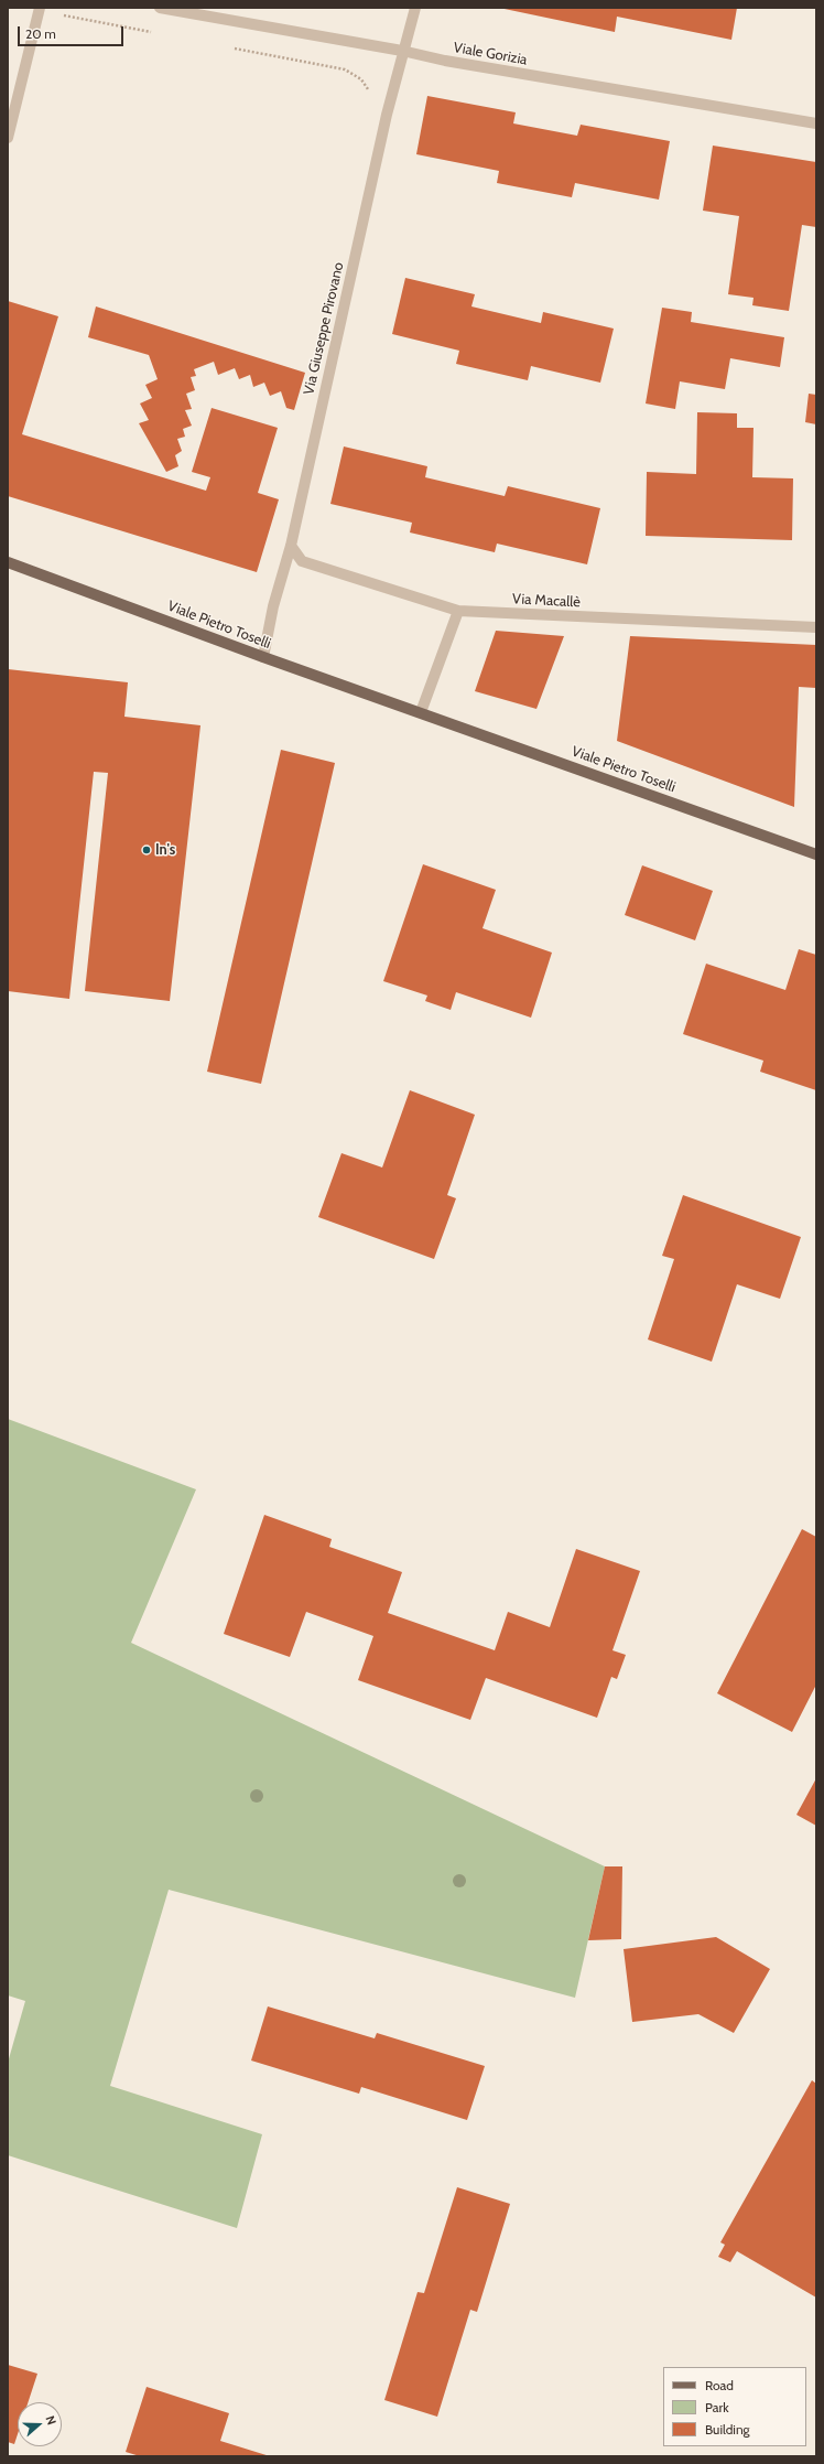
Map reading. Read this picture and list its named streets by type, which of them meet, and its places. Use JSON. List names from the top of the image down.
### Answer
{
  "streets": {
    "main road": ["Viale Pietro Toselli"],
    "street": ["Viale Gorizia", "Via Giuseppe Pirovano", "Via Macallè"]
  },
  "crossings": [
    ["Viale Gorizia", "Via Giuseppe Pirovano"],
    ["Via Giuseppe Pirovano", "Via Macallè"],
    ["Via Giuseppe Pirovano", "Viale Pietro Toselli"]
  ],
  "places": ["In's"],
  "legend": ["Road", "Park", "Building"],
  "scale_bar": "20 m",
  "north": "right"
}
